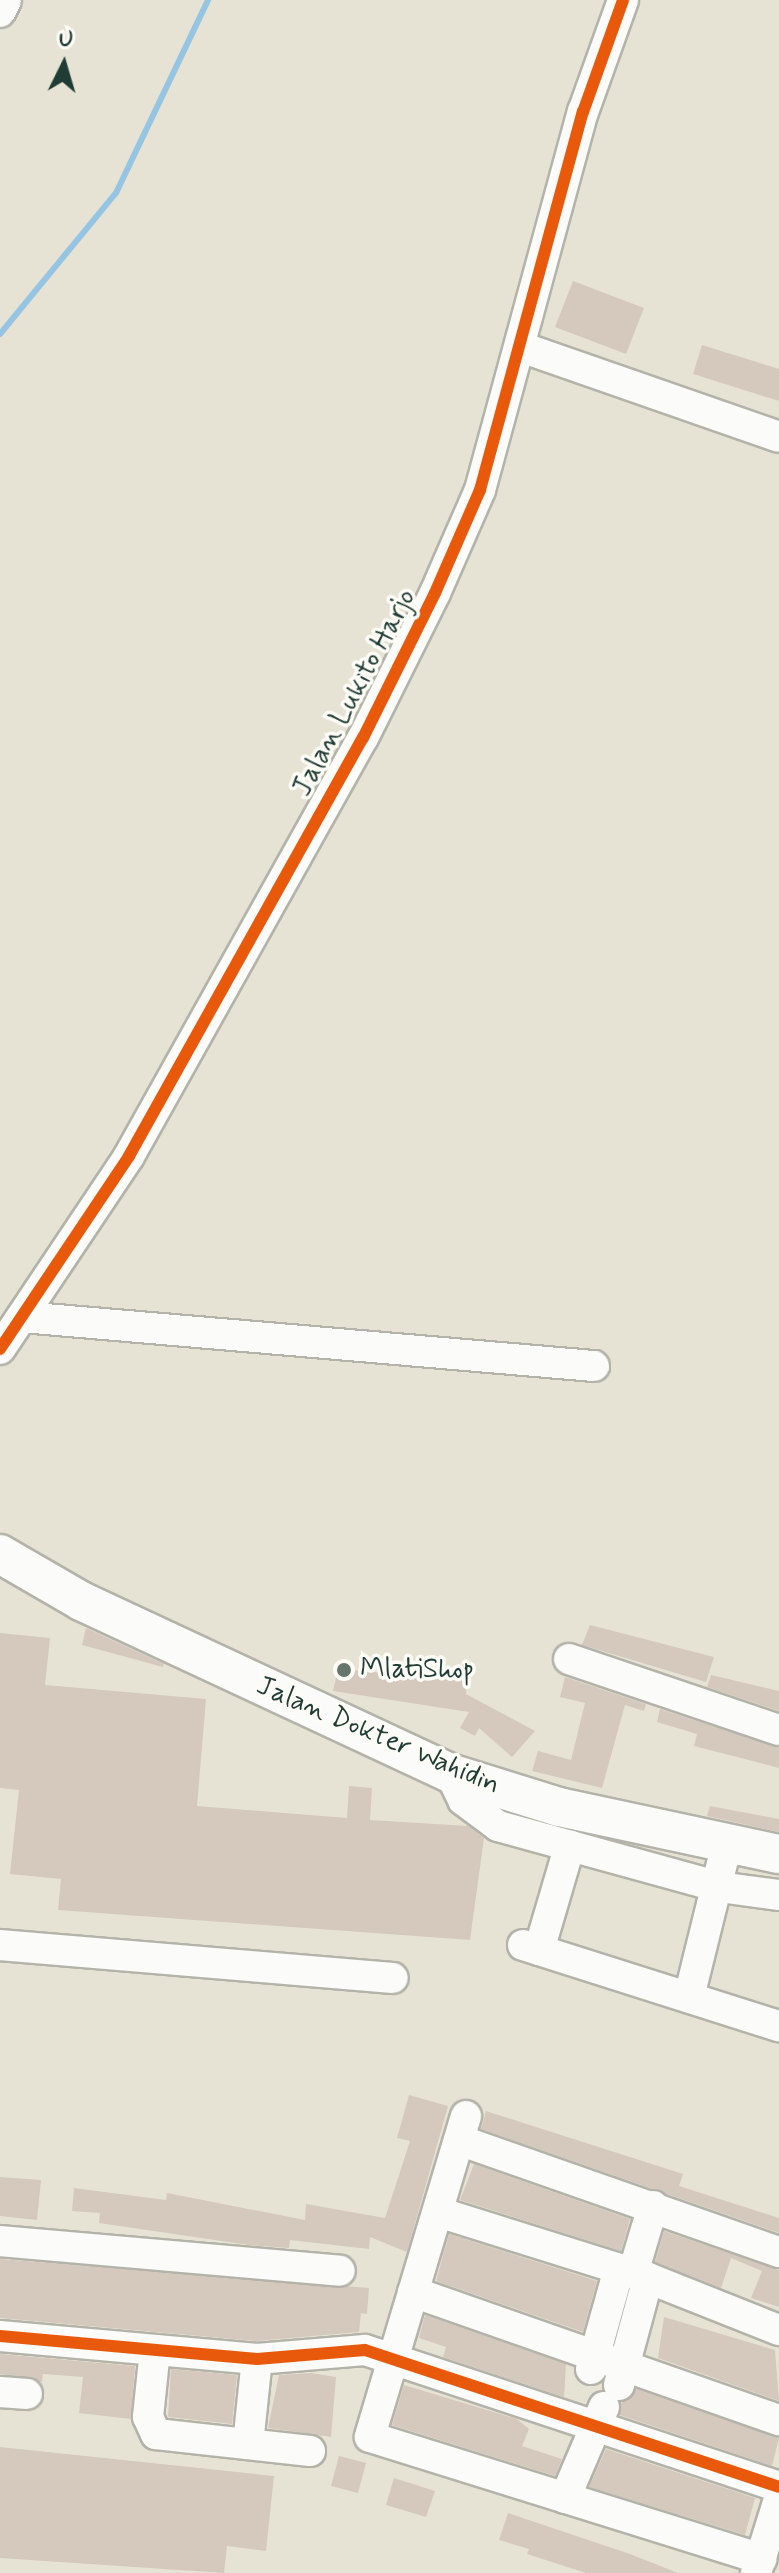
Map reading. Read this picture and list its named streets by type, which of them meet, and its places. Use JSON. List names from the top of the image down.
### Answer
{
  "streets": {
    "main road": ["Jalan Dokter Wahidin"],
    "street": ["Jalan Lukito Harjo"]
  },
  "places": ["MlatiShop"],
  "north": "top"
}
